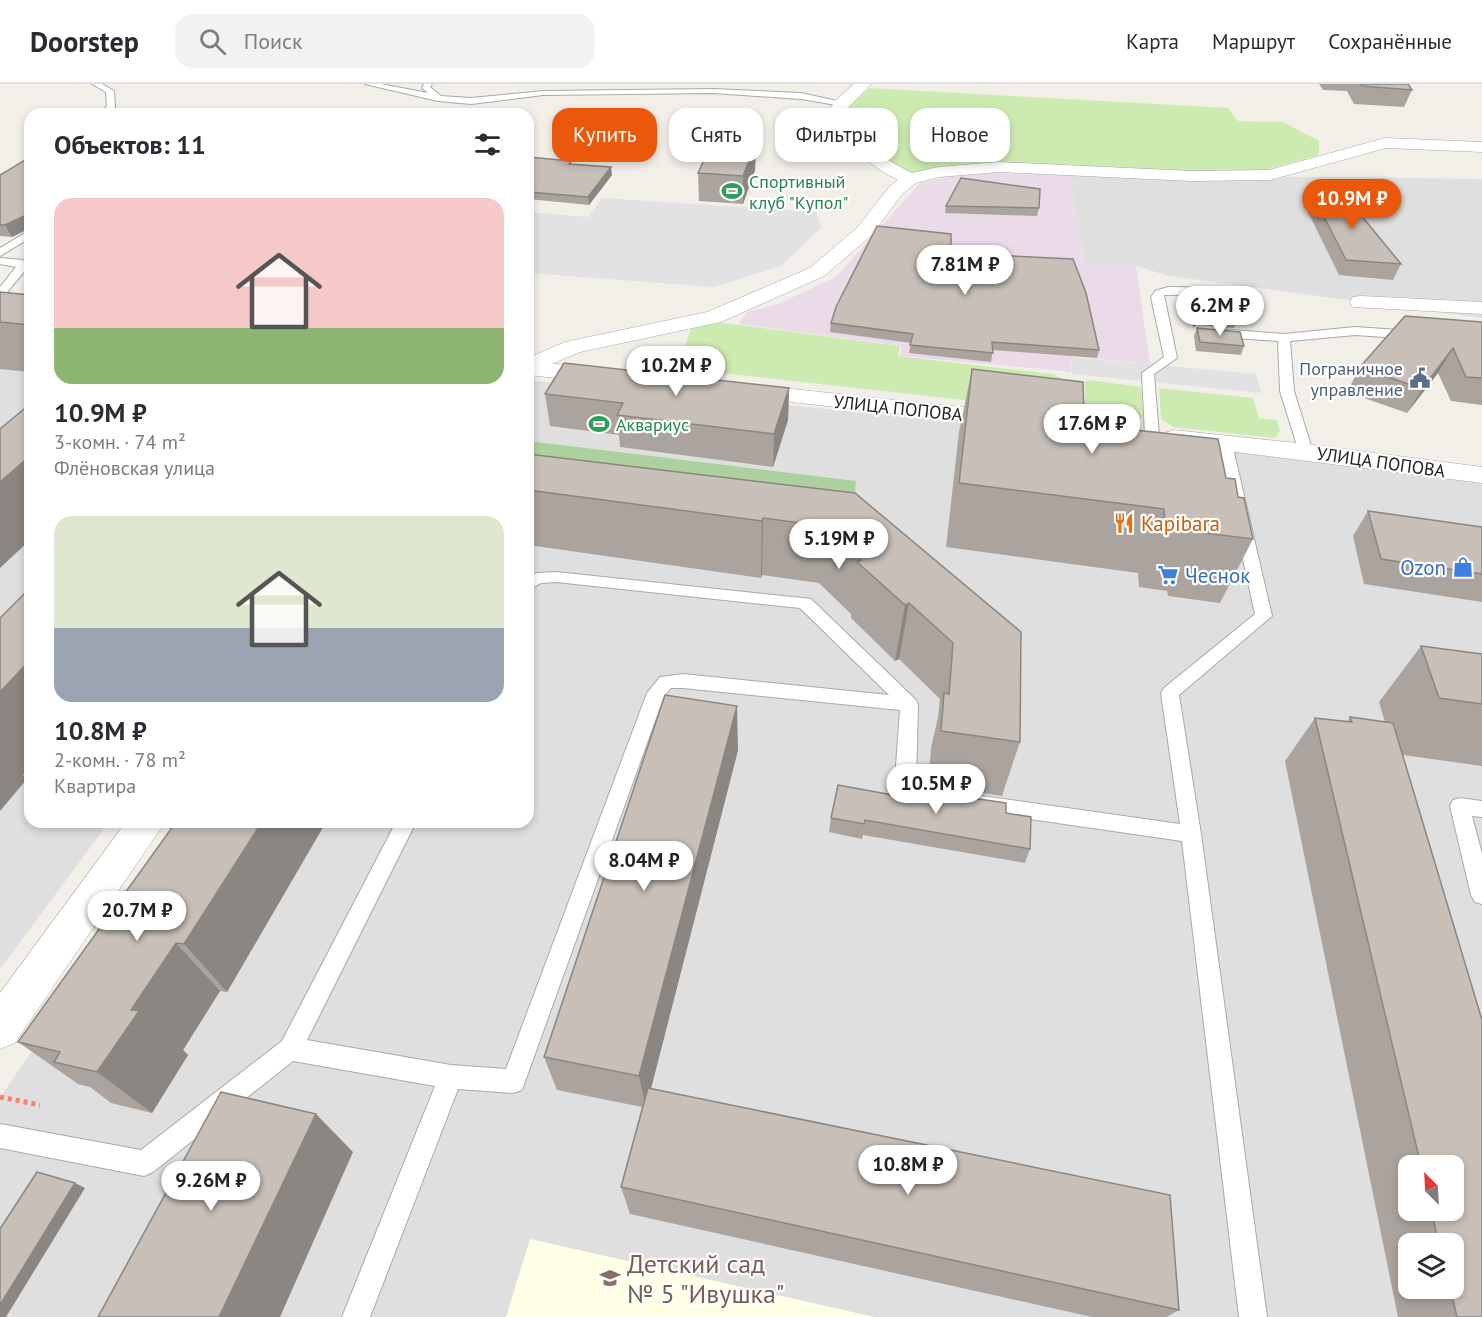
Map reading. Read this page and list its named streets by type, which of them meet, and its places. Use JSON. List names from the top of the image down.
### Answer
{
  "streets": {
    "street": ["УЛИЦА ПОПОВА"]
  },
  "places": {
    "sports": ["Спортивный клуб \"Купол\"", "Аквариус"],
    "public building": ["Пограничное управление"],
    "restaurant": ["Kapibara"],
    "shop": ["Ozon"],
    "supermarket": ["Чеснок"],
    "school or university": ["Детский сад № 5 \"Ивушка\""]
  },
  "north": "top left",
  "page": {
    "header": "Doorstep",
    "search": "Поиск",
    "nav": ["Карта", "Маршрут", "Сохранённые"],
    "chip": [
      "Купить",
      "Снять",
      "Фильтры",
      "Новое"
    ],
    "heading": "Объектов: 11",
    "price": [
      "10.9M ₽",
      "7.81M ₽",
      "6.2M ₽",
      "10.2M ₽",
      "17.6M ₽",
      "5.19M ₽",
      "10.5M ₽",
      "8.04M ₽",
      "20.7M ₽",
      "10.8M ₽",
      "9.26M ₽"
    ],
    "list": [
      {
        "name": "10.9M ₽",
        "note": "3-комн. · 74 m² · Флёновская улица"
      },
      {
        "name": "10.8M ₽",
        "note": "2-комн. · 78 m² · Квартира"
      }
    ]
  }
}
